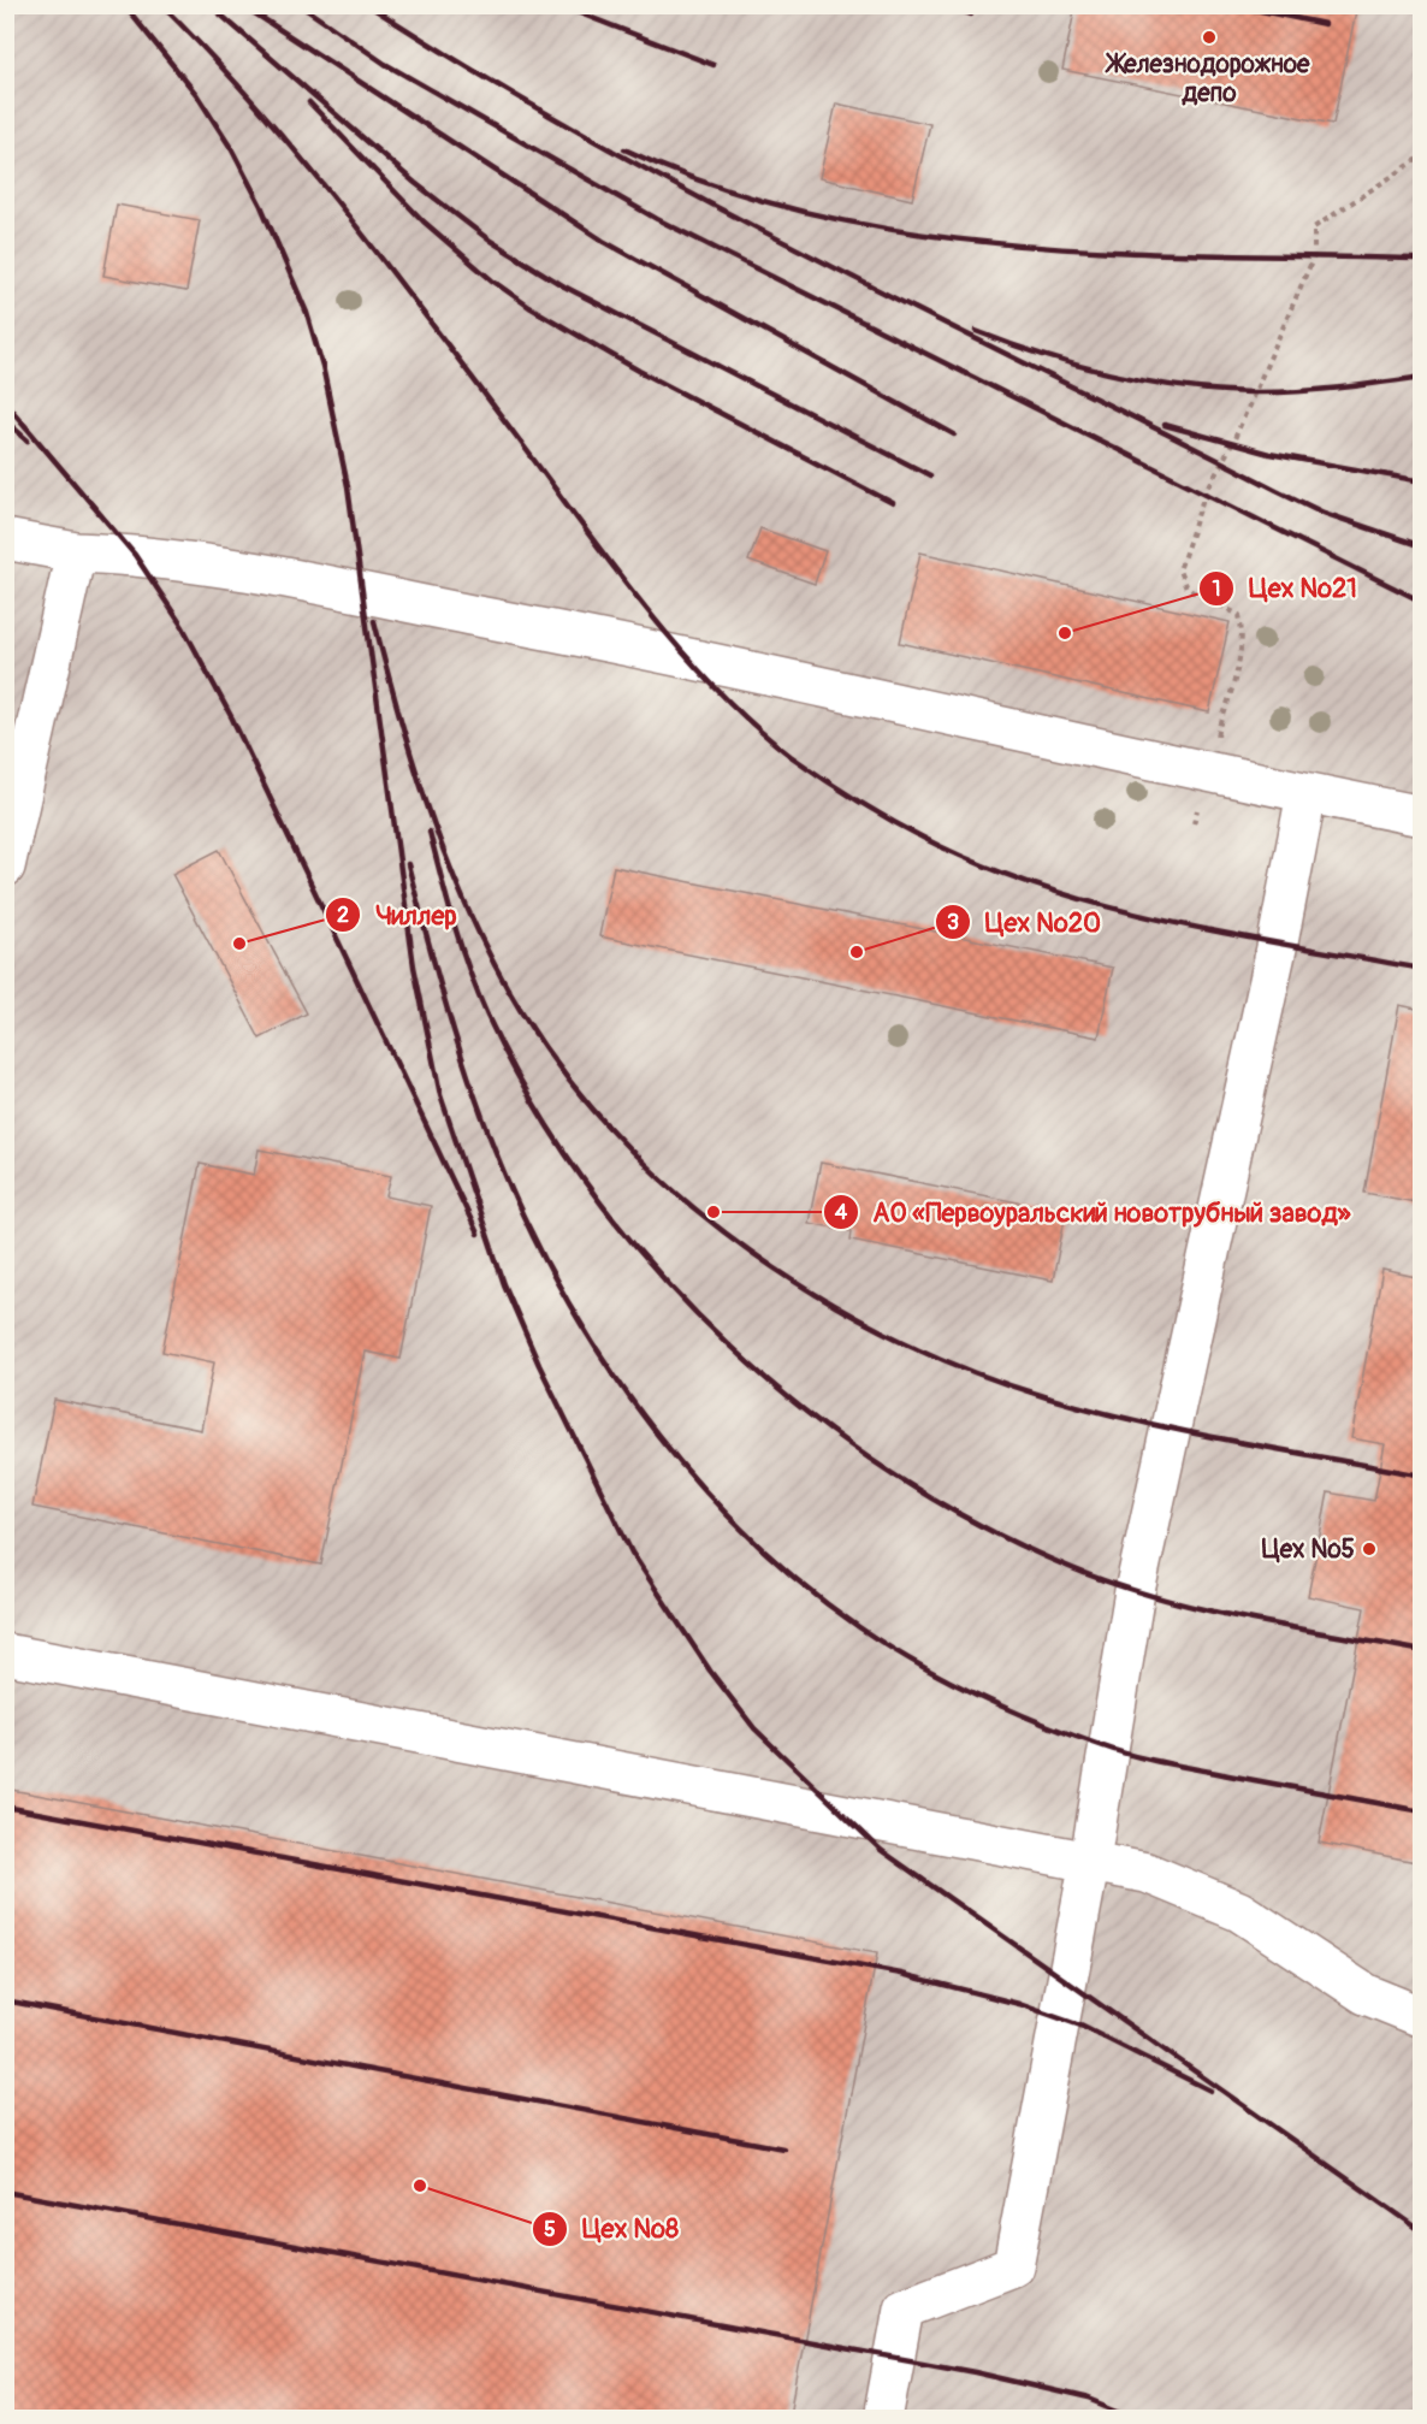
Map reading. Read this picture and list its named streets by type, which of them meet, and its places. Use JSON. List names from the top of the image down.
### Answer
{
  "places": [
    "Железнодорожное депо",
    "Цех №21",
    "Чиллер",
    "Цех №20",
    "АО «Первоуральский новотрубный завод»",
    "Цех №5",
    "Цех №8"
  ]
}
